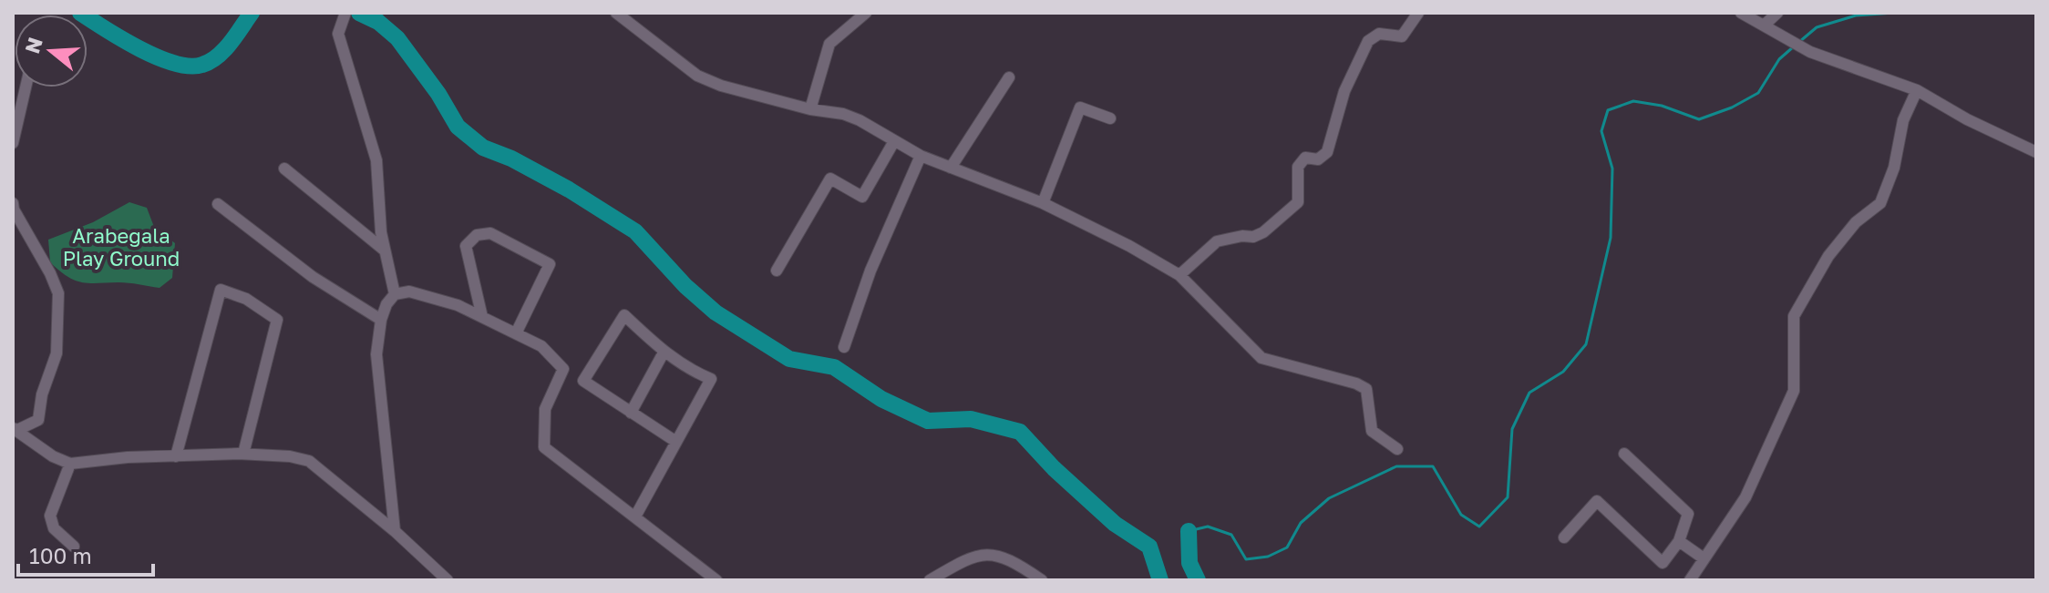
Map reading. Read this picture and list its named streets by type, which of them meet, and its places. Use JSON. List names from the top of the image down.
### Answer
{
  "parks": ["Arabegala Play Ground"],
  "scale_bar": "100 m",
  "north": "left"
}
